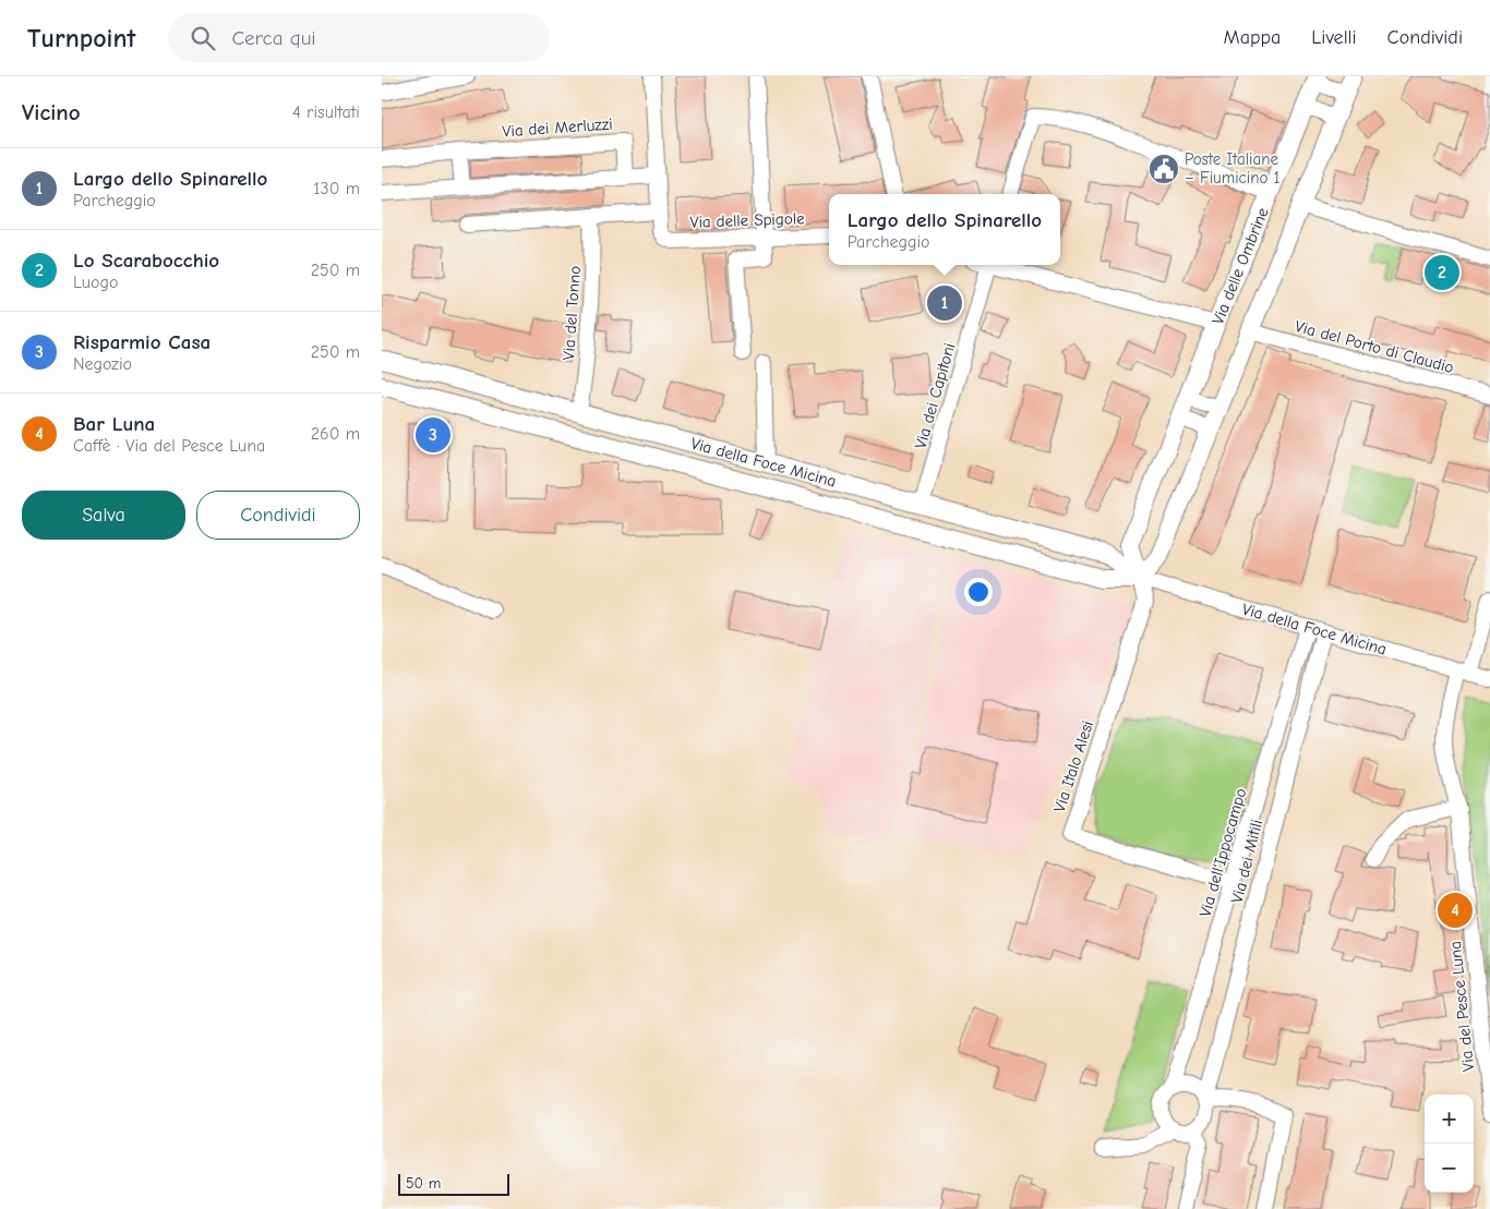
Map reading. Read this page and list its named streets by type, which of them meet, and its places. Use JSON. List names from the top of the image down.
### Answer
{
  "streets": {
    "street": [
      "Via dei Merluzzi",
      "Via delle Spigole",
      "Via delle Ombrine",
      "Via del Tonno",
      "Via del Porto di Claudio",
      "Via dei Capitoni",
      "Via della Foce Micina",
      "Via Italo Alesi",
      "Via dell'Ippocampo",
      "Via dei Mitili",
      "Via del Pesce Luna"
    ]
  },
  "crossings": [
    ["Via delle Ombrine", "Via del Porto di Claudio"],
    ["Via delle Ombrine", "Via della Foce Micina"],
    ["Via delle Ombrine", "Via Italo Alesi"],
    ["Via del Tonno", "Via della Foce Micina"],
    ["Via dei Capitoni", "Via della Foce Micina"],
    ["Via della Foce Micina", "Via Italo Alesi"],
    ["Via della Foce Micina", "Via dell'Ippocampo"],
    ["Via della Foce Micina", "Via dei Mitili"],
    ["Via della Foce Micina", "Via del Pesce Luna"],
    ["Via Italo Alesi", "Via dell'Ippocampo"],
    ["Via dell'Ippocampo", "Via dei Mitili"]
  ],
  "places": {
    "public building": ["Poste Italiane – Fiumicino 1"]
  },
  "scale_bar": "50 m",
  "page": {
    "header": "Turnpoint",
    "search": "Cerca qui",
    "nav": ["Mappa", "Livelli", "Condividi"],
    "heading": ["Vicino", "4 risultati"],
    "list": [
      {
        "mark": "1",
        "name": "Largo dello Spinarello",
        "note": "Parcheggio",
        "value": "130 m"
      },
      {
        "mark": "2",
        "name": "Lo Scarabocchio",
        "note": "Luogo",
        "value": "250 m"
      },
      {
        "mark": "3",
        "name": "Risparmio Casa",
        "note": "Negozio",
        "value": "250 m"
      },
      {
        "mark": "4",
        "name": "Bar Luna",
        "note": "Caffè · Via del Pesce Luna",
        "value": "260 m"
      }
    ],
    "popup": ["Largo dello Spinarello", "Parcheggio"],
    "pins": [
      "2",
      "1",
      "3",
      "4"
    ],
    "buttons": ["Salva", "Condividi"],
    "map_buttons": ["+", "−"],
    "scale": "50 m"
  }
}
